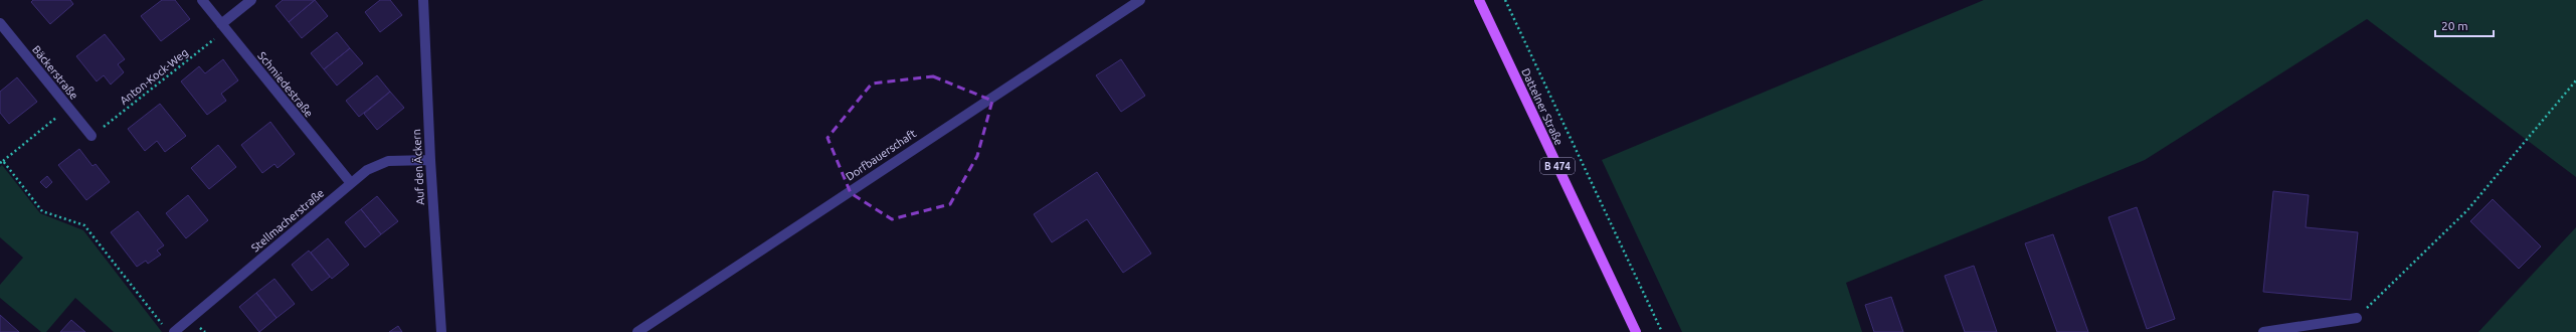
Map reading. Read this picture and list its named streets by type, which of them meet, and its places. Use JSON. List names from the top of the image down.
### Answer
{
  "streets": {
    "main road": ["Dattelner Straße", "B 474"],
    "street": [
      "Bäckerstraße",
      "Schmiedestraße",
      "Dorfbauerschaft",
      "Auf den Äckern",
      "Stellmacherstraße"
    ],
    "path": ["Anton-Kock-Weg"]
  },
  "crossings": [
    ["Bäckerstraße", "Anton-Kock-Weg"],
    ["Anton-Kock-Weg", "Schmiedestraße"],
    ["Schmiedestraße", "Stellmacherstraße"],
    ["Auf den Äckern", "Stellmacherstraße"]
  ],
  "scale_bar": "20 m"
}
